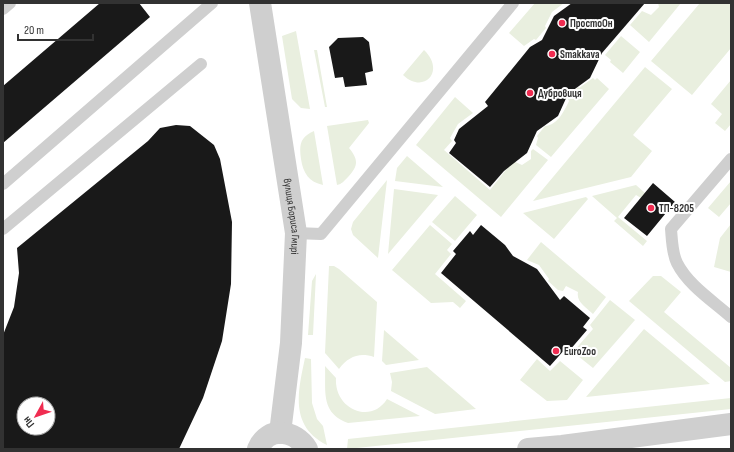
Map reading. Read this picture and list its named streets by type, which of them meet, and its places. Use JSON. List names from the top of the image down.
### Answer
{
  "streets": {
    "street": ["вулиця Бориса Гмирі"]
  },
  "places": [
    "ПростоОн",
    "Smakkava",
    "Дубровиця",
    "ТП-8205",
    "EuroZoo"
  ],
  "scale_bar": "20 m",
  "north": "bottom left"
}
